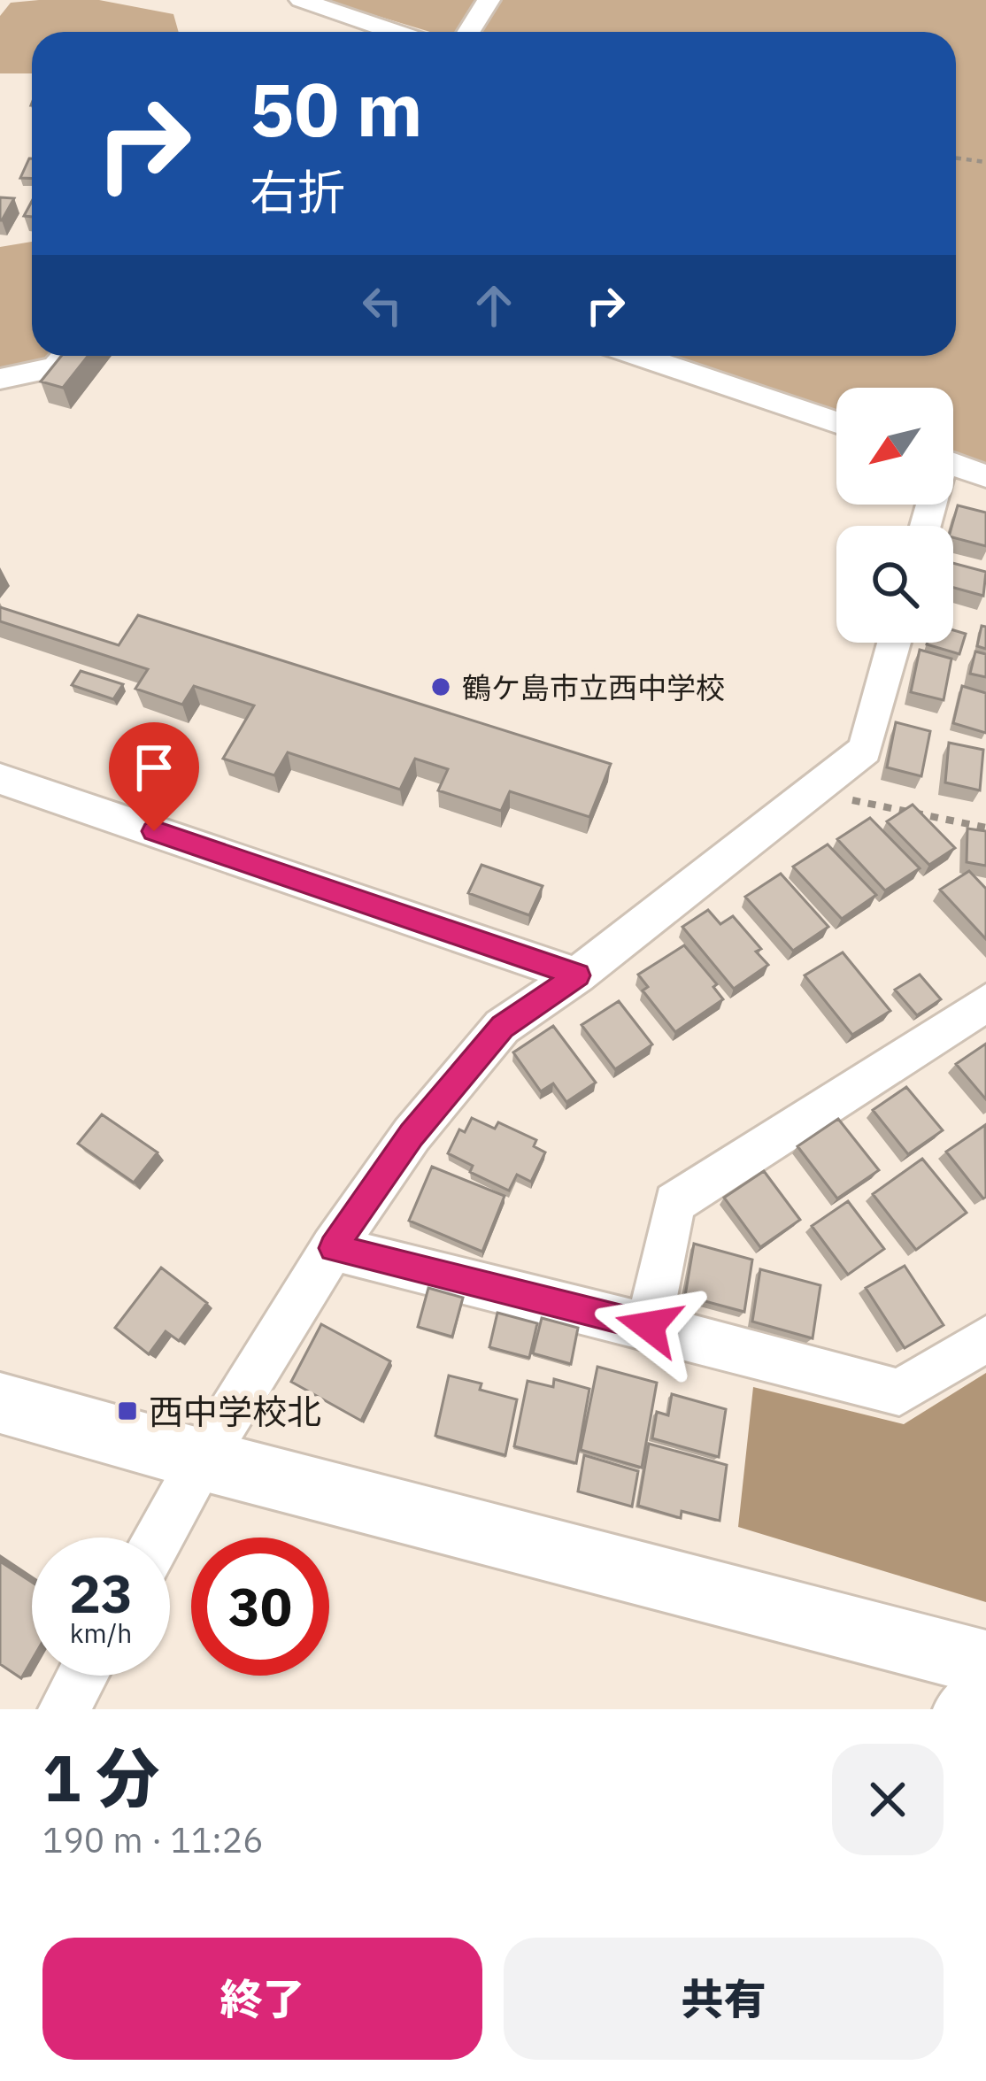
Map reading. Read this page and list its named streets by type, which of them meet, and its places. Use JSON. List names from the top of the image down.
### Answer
{
  "places": {
    "other": ["鶴ケ島市立西中学校"],
    "transit": ["西中学校北"]
  },
  "north": "bottom left",
  "page": {
    "turn": ["50 m", "右折"],
    "speed": "23 km/h",
    "limit": "30",
    "heading": ["1 分", "190 m · 11:26"],
    "buttons": ["終了", "共有"]
  }
}
